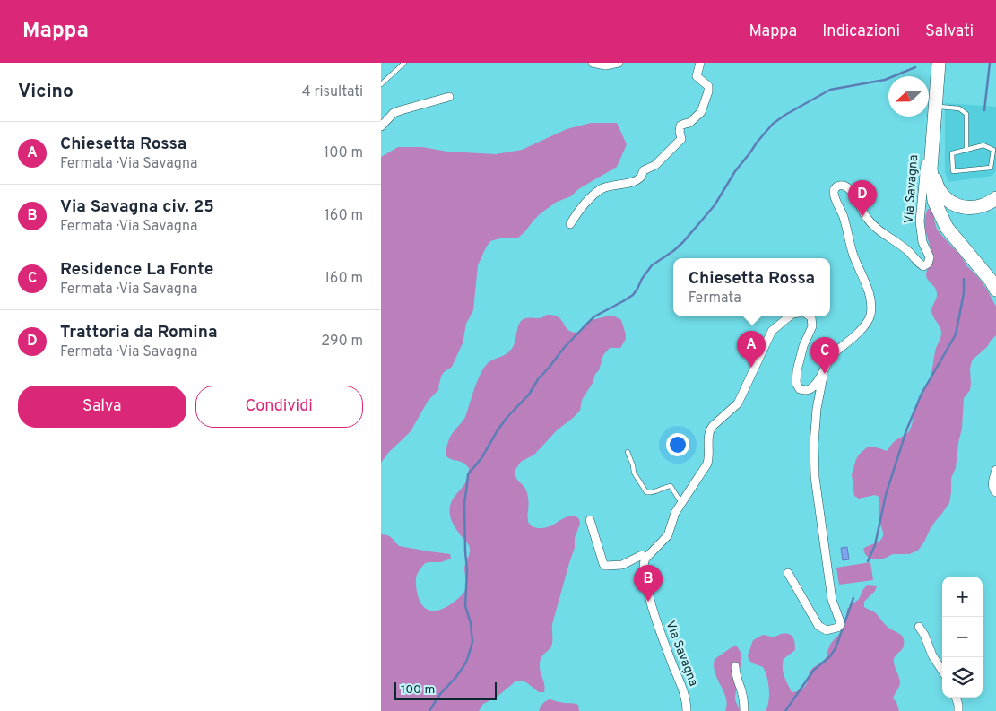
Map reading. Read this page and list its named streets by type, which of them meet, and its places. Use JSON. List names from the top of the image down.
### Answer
{
  "streets": {
    "street": ["Via Savagna"]
  },
  "scale_bar": "100 m",
  "north": "left",
  "page": {
    "header": "Mappa",
    "nav": ["Mappa", "Indicazioni", "Salvati"],
    "heading": ["Vicino", "4 risultati"],
    "list": [
      {
        "mark": "A",
        "name": "Chiesetta Rossa",
        "note": "Fermata · Via Savagna",
        "value": "100 m"
      },
      {
        "mark": "B",
        "name": "Via Savagna civ. 25",
        "note": "Fermata · Via Savagna",
        "value": "160 m"
      },
      {
        "mark": "C",
        "name": "Residence La Fonte",
        "note": "Fermata · Via Savagna",
        "value": "160 m"
      },
      {
        "mark": "D",
        "name": "Trattoria da Romina",
        "note": "Fermata · Via Savagna",
        "value": "290 m"
      }
    ],
    "pins": [
      "D",
      "A",
      "C",
      "B"
    ],
    "popup": ["Chiesetta Rossa", "Fermata"],
    "buttons": ["Salva", "Condividi"],
    "map_buttons": ["+", "−"],
    "scale": "100 m"
  }
}
